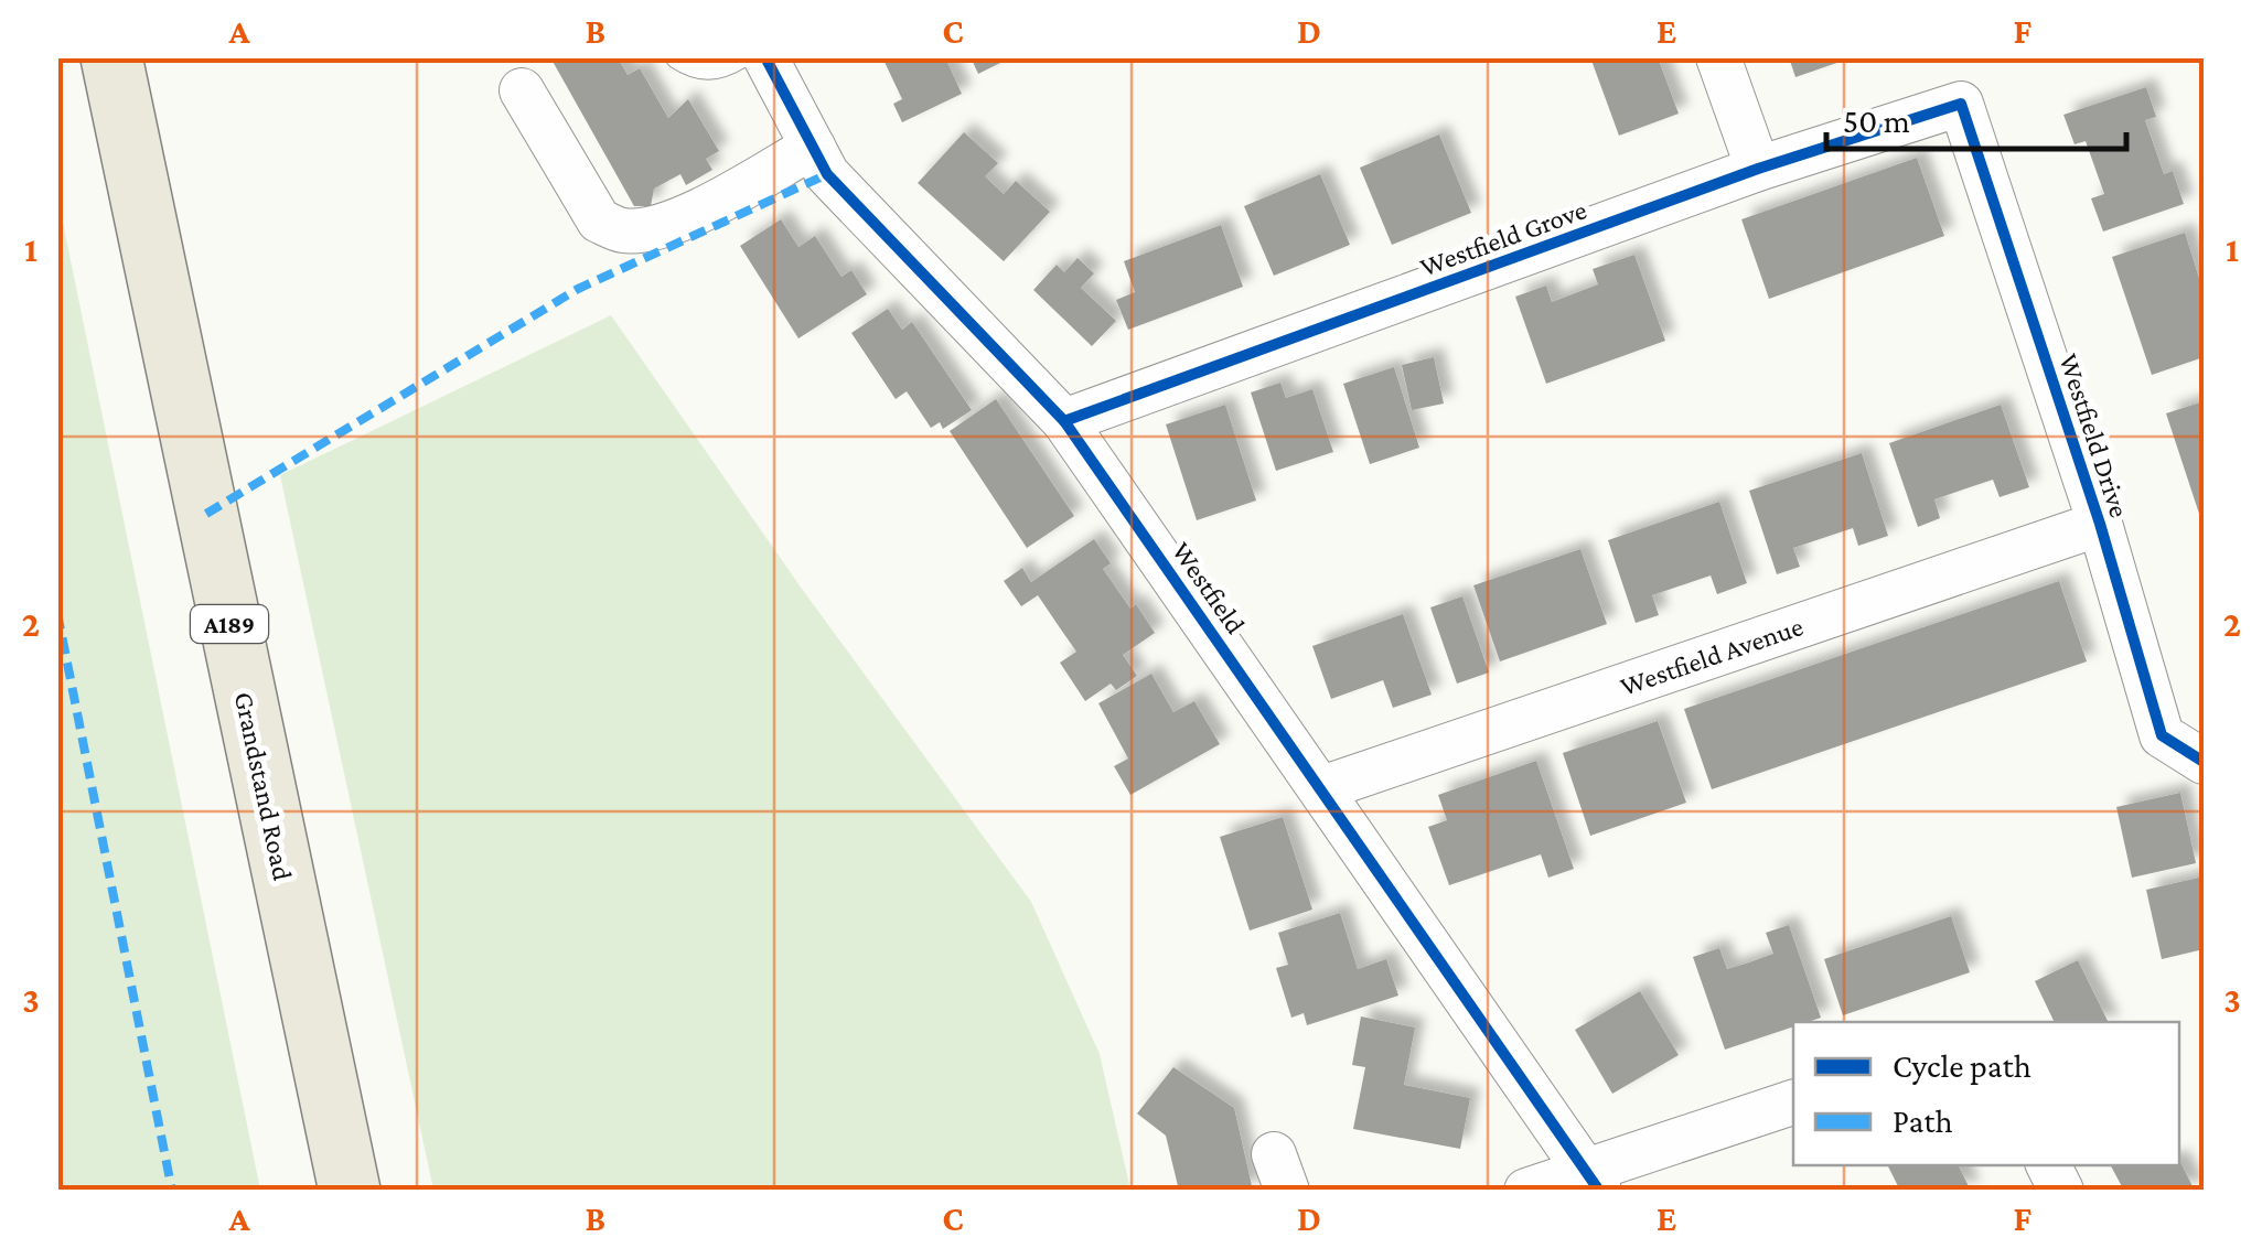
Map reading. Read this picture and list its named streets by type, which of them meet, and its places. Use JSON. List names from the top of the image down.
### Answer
{
  "streets": {
    "main road": ["A189", "Grandstand Road"],
    "street": [
      "Westfield Grove",
      "Westfield Drive",
      "Westfield",
      "Westfield Avenue"
    ]
  },
  "crossings": [
    ["Westfield Grove", "Westfield Drive"],
    ["Westfield Grove", "Westfield"],
    ["Westfield Drive", "Westfield Avenue"],
    ["Westfield", "Westfield Avenue"]
  ],
  "legend": ["Cycle path", "Path"],
  "scale_bar": "50 m",
  "grid": {
    "columns": [
      "A",
      "B",
      "C",
      "D",
      "E",
      "F"
    ],
    "rows": ["1", "2", "3"]
  }
}
